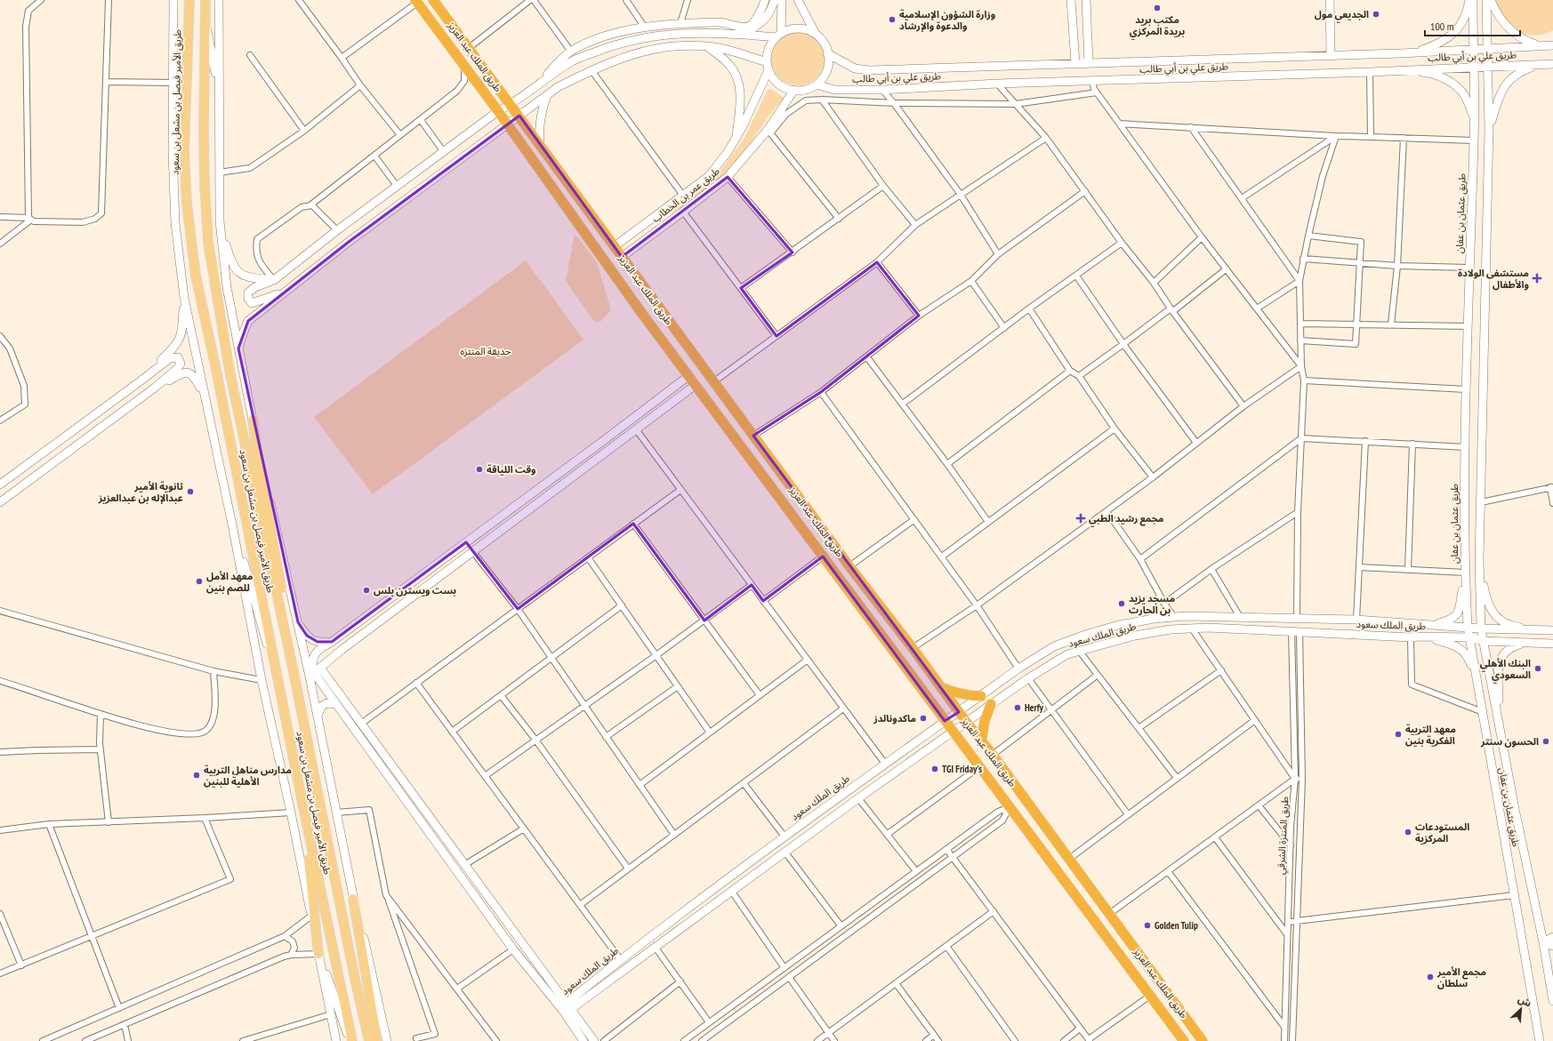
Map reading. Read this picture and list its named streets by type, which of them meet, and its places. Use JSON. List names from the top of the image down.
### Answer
{
  "streets": {
    "highway": ["طريق الملك عبد العزيز"],
    "main road": [
      "طريق علي بن أبي طالب",
      "طريق الأمير فيصل بن مشعل بن سعود",
      "طريق عمر بن الخطاب",
      "طريق عثمان بن عفان",
      "طريق الملك سعود"
    ],
    "street": ["طريق المنتزة الشرقي"]
  },
  "crossings": [
    ["طريق علي بن أبي طالب", "طريق عمر بن الخطاب"],
    ["طريق علي بن أبي طالب", "طريق عثمان بن عفان"],
    ["طريق الملك عبد العزيز", "طريق عمر بن الخطاب"],
    ["طريق الملك عبد العزيز", "طريق الملك سعود"],
    ["طريق عثمان بن عفان", "طريق الملك سعود"],
    ["طريق الملك سعود", "طريق المنتزة الشرقي"]
  ],
  "parks": ["حديقة المنتزه"],
  "places": {
    "other": [
      "مكتب بريد بريدة المركزي",
      "الجديعي مول",
      "وزارة الشؤون الإسلامية والدعوة والإرشاد",
      "وقت اللياقة",
      "ثانوية الأمير عبدالإله بن عبدالعزيز",
      "معهد الأمل للصم بنين",
      "بست ويسترن بلس",
      "مسجد يزيد بن الحارث",
      "البنك الأهلي السعودي",
      "Herfy",
      "ماكدونالدز",
      "معهد التربية الفكرية بنين",
      "الحسون سنتر",
      "TGI Friday's",
      "مدارس مناهل التربية الأهلية للبنين",
      "المستودعات المركزية",
      "Golden Tulip",
      "مجمع الأمير سلطان"
    ],
    "health": ["مستشفى الولادة والأطفال", "مجمع رشيد الطبي"]
  },
  "scale_bar": "100 m",
  "north": "top right"
}
